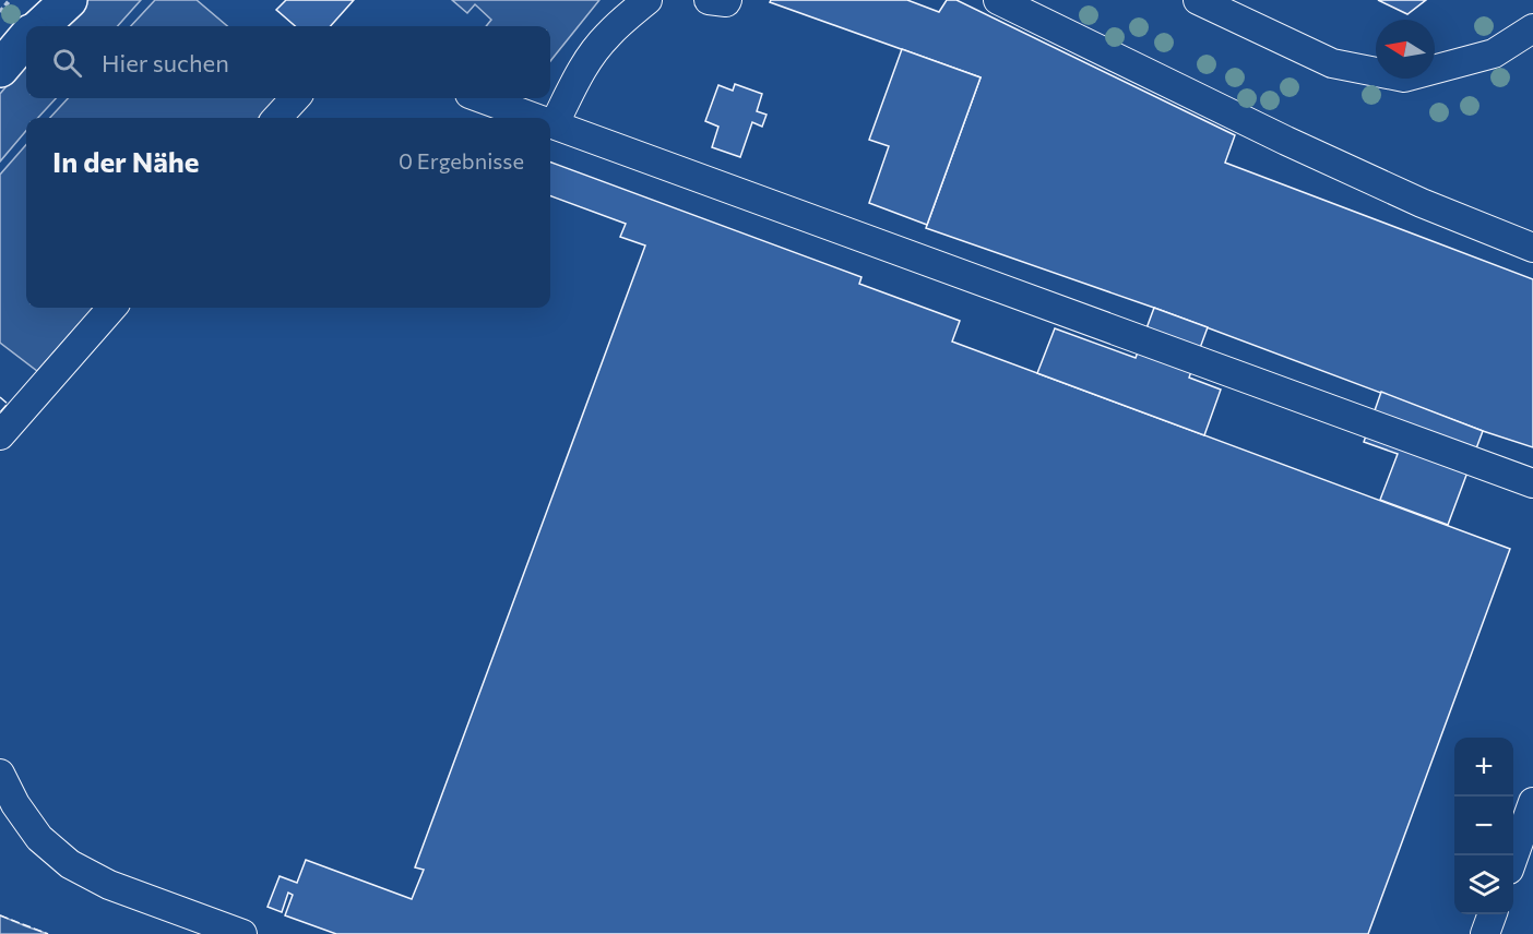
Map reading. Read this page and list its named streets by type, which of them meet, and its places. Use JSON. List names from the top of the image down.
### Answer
{
  "north": "left",
  "page": {
    "search": "Hier suchen",
    "heading": ["In der Nähe", "0 Ergebnisse"],
    "map_buttons": ["+", "−"]
  }
}
